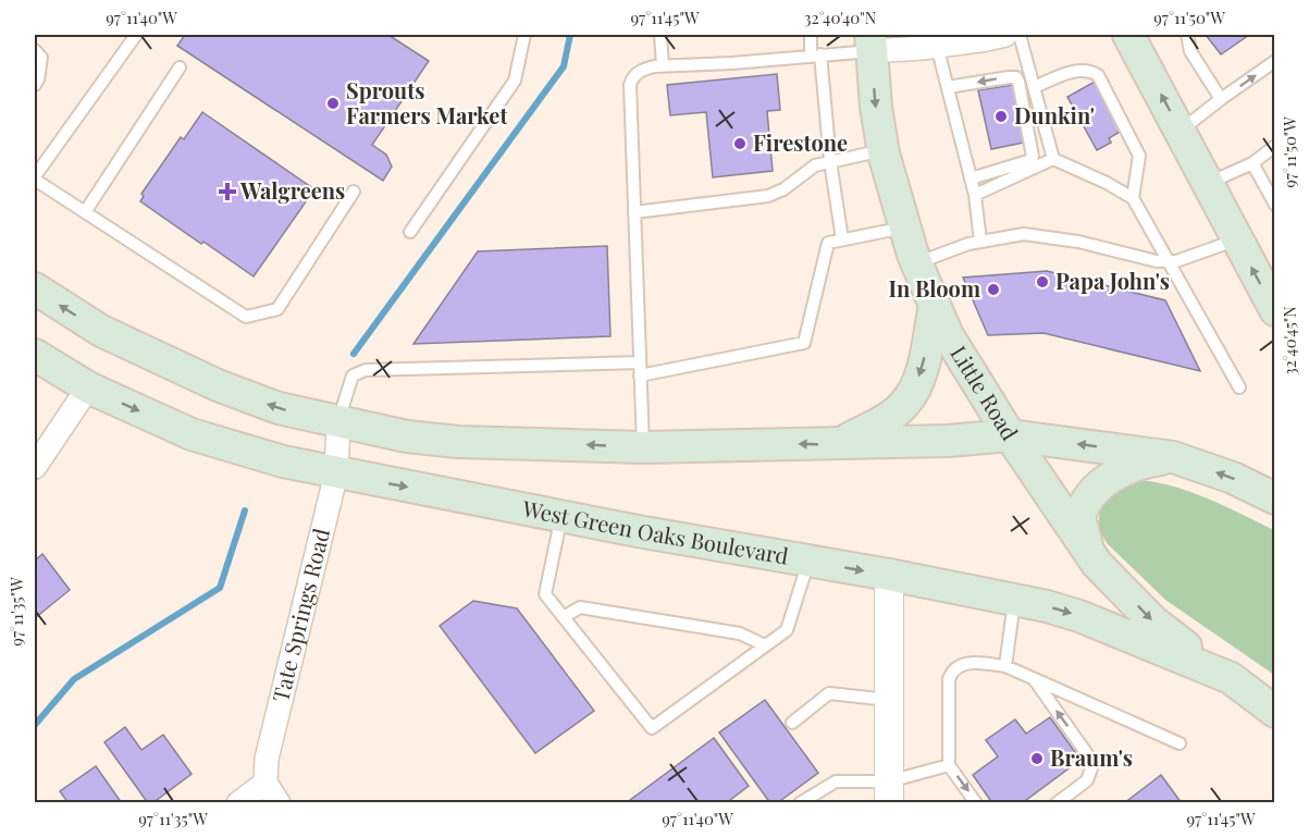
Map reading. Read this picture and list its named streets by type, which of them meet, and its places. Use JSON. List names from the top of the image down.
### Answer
{
  "streets": {
    "main road": ["Little Road", "West Green Oaks Boulevard"],
    "street": ["Tate Springs Road"]
  },
  "crossings": [
    ["Little Road", "West Green Oaks Boulevard"],
    ["West Green Oaks Boulevard", "Tate Springs Road"]
  ],
  "one_way": ["Little Road"],
  "places": {
    "other": [
      "Sprouts Farmers Market",
      "Dunkin'",
      "Firestone",
      "Papa John's",
      "In Bloom",
      "Braum's"
    ],
    "health": ["Walgreens"]
  },
  "coordinates": [
    "97°11'40\"W",
    "97°11'45\"W",
    "32°40'40\"N",
    "97°11'50\"W",
    "32°40'45\"N",
    "97°11'35\"W"
  ]
}
